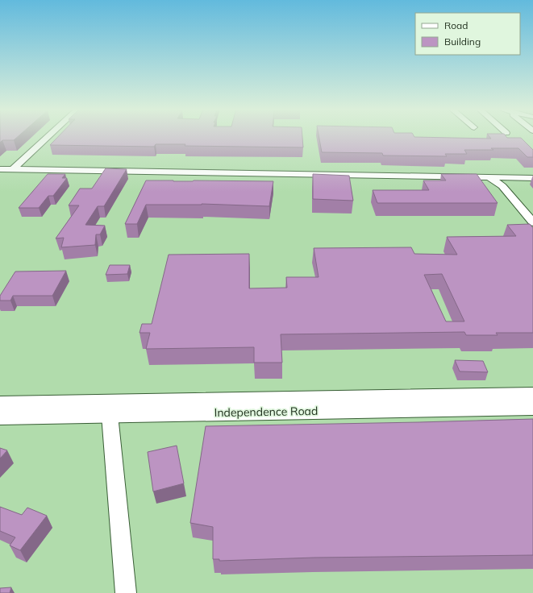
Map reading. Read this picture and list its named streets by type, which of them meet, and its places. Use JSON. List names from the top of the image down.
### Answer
{
  "streets": {
    "main road": ["Independence Road"]
  },
  "legend": ["Road", "Building"]
}
